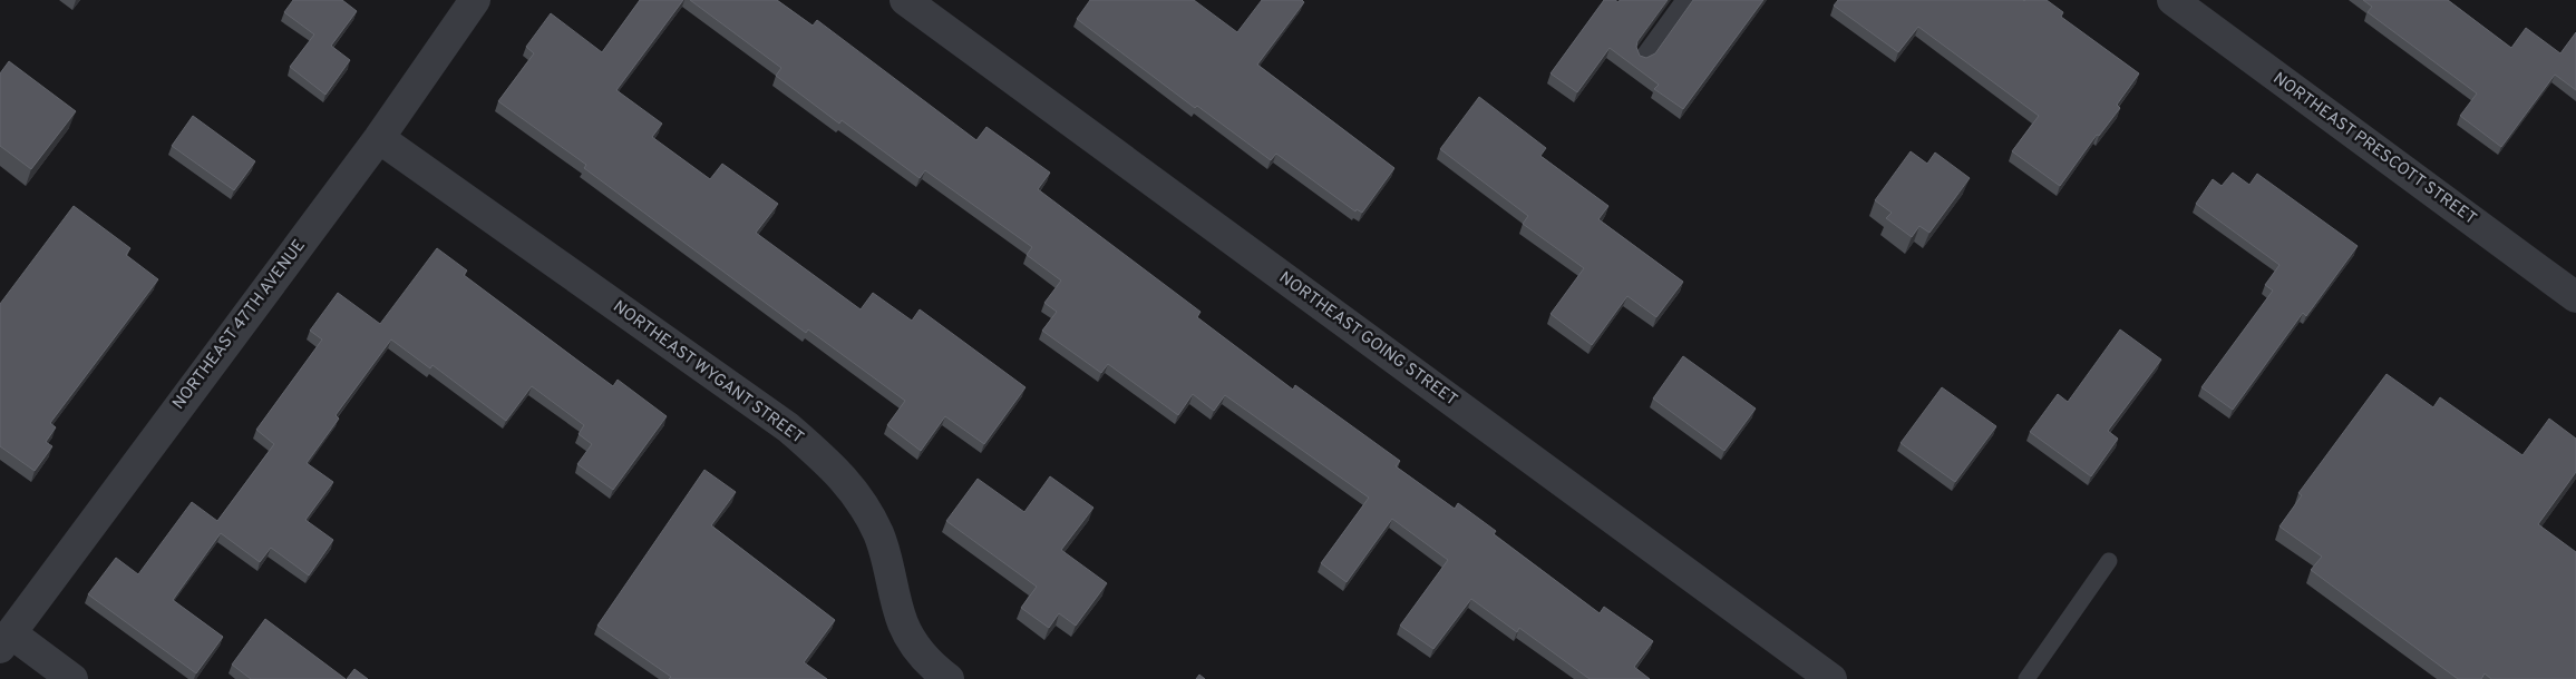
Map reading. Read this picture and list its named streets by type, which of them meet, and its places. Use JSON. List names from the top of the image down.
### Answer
{
  "streets": {
    "street": [
      "NORTHEAST PRESCOTT STREET",
      "NORTHEAST 47TH AVENUE",
      "NORTHEAST GOING STREET",
      "NORTHEAST WYGANT STREET"
    ]
  },
  "crossings": [
    ["NORTHEAST 47TH AVENUE", "NORTHEAST WYGANT STREET"]
  ]
}
